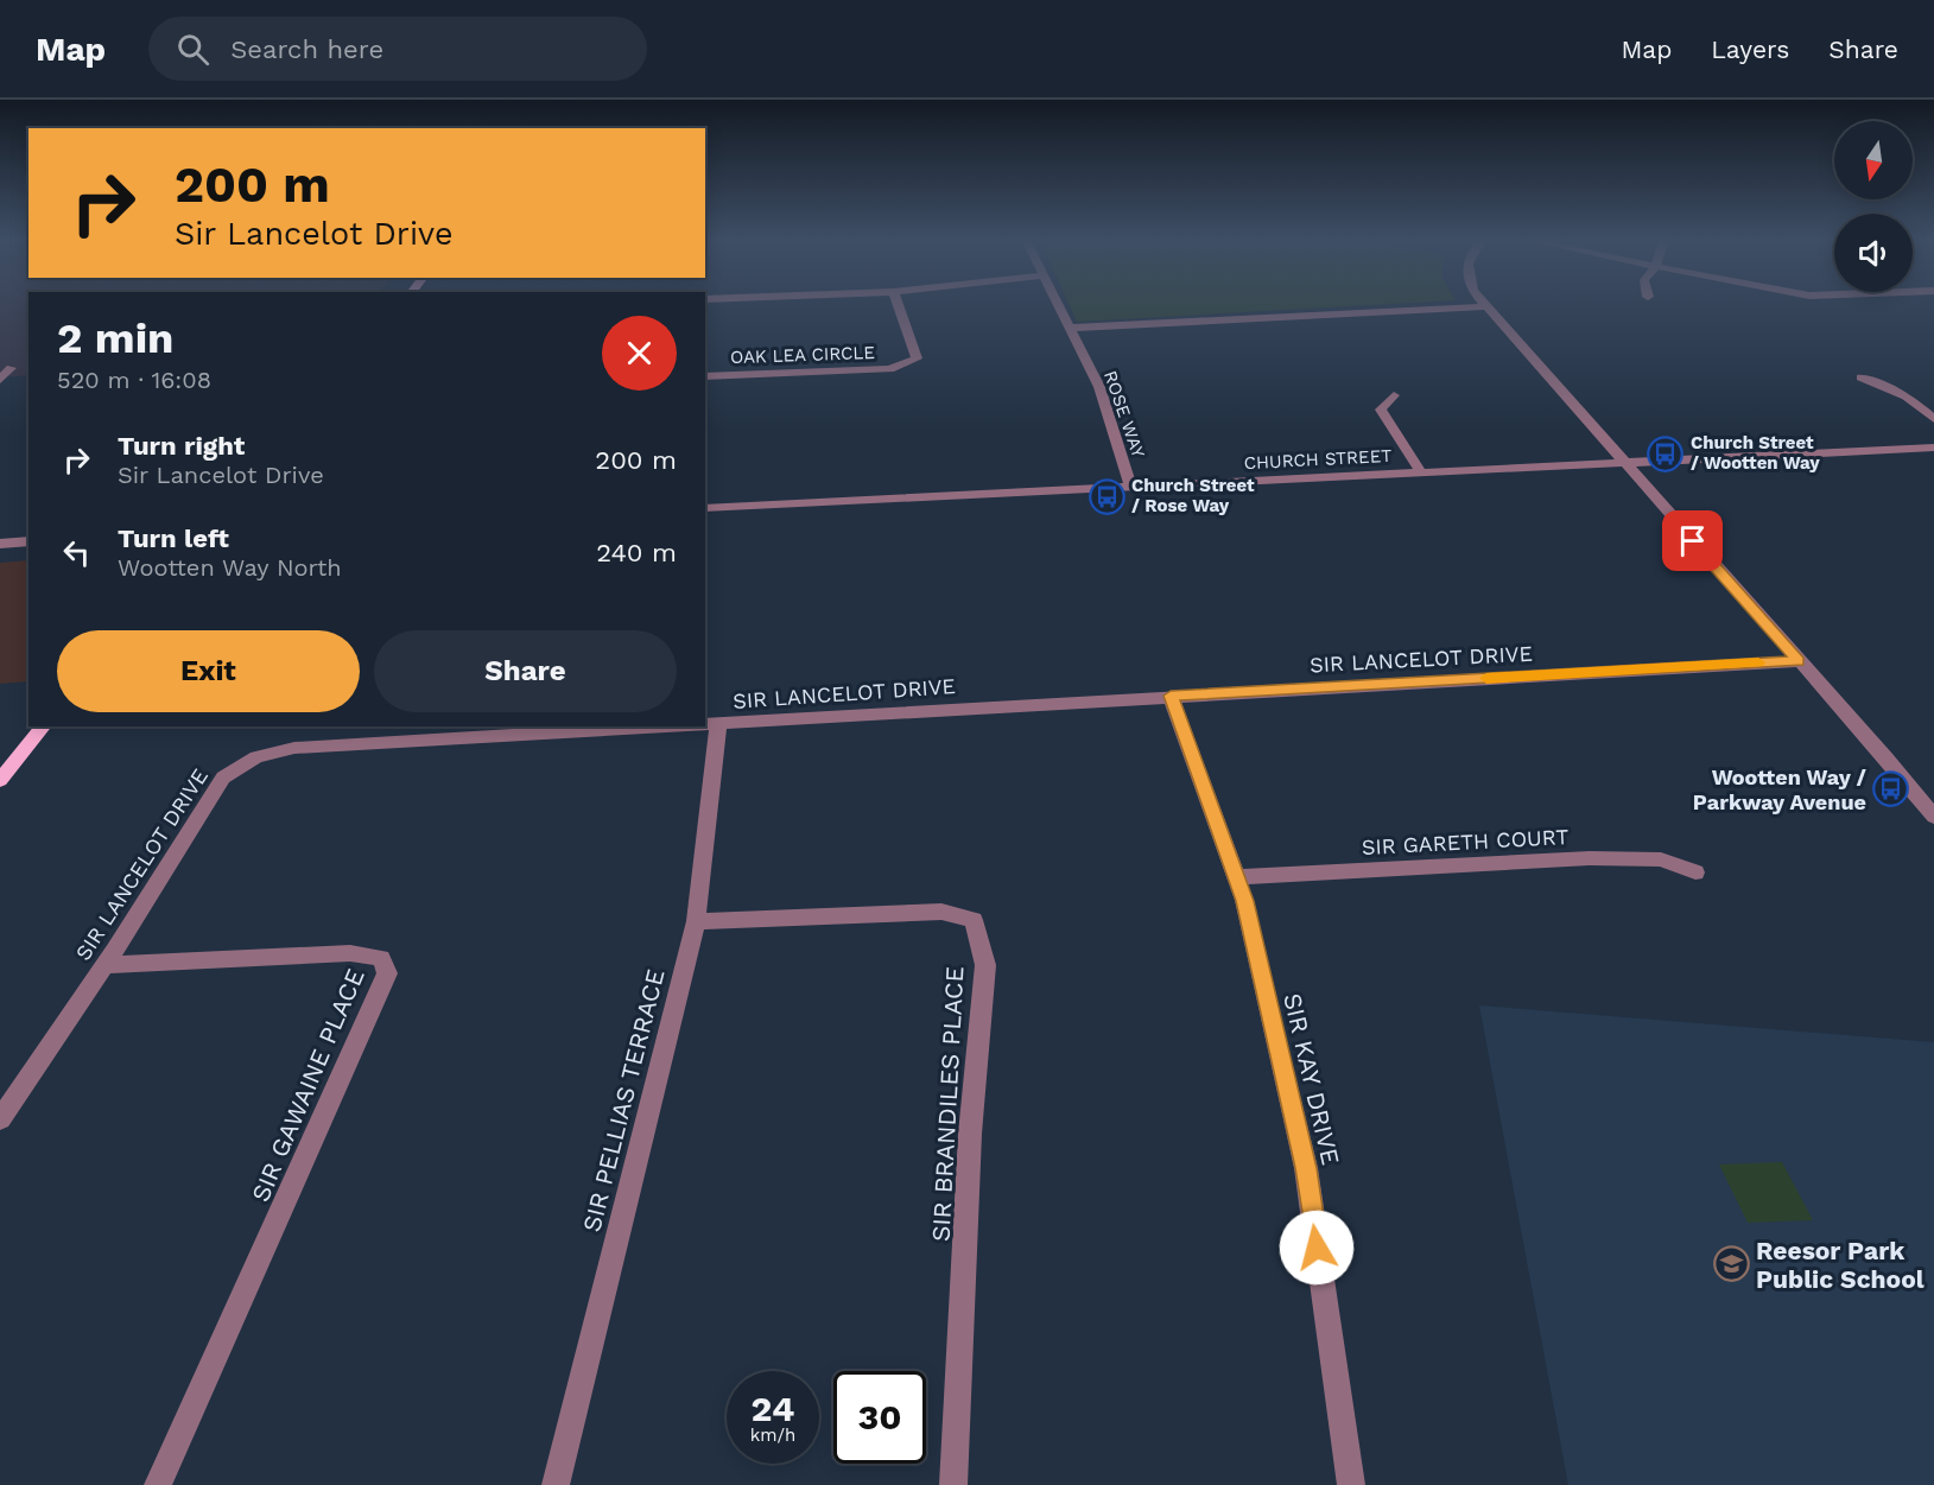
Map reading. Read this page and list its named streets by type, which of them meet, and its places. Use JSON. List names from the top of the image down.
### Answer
{
  "streets": {
    "street": [
      "OAK LEA CIRCLE",
      "ROSE WAY",
      "CHURCH STREET",
      "SIR LANCELOT DRIVE",
      "SIR GARETH COURT",
      "SIR KAY DRIVE",
      "SIR GAWAINE PLACE",
      "SIR PELLIAS TERRACE",
      "SIR BRANDILES PLACE"
    ]
  },
  "crossings": [
    ["ROSE WAY", "CHURCH STREET"],
    ["SIR LANCELOT DRIVE", "SIR KAY DRIVE"],
    ["SIR LANCELOT DRIVE", "SIR GAWAINE PLACE"],
    ["SIR LANCELOT DRIVE", "SIR PELLIAS TERRACE"],
    ["SIR GARETH COURT", "SIR KAY DRIVE"],
    ["SIR PELLIAS TERRACE", "SIR BRANDILES PLACE"]
  ],
  "places": {
    "bus stop": ["Church Street / Wootten Way", "Church Street / Rose Way", "Wootten Way / Parkway Avenue"],
    "school or university": ["Reesor Park Public School"]
  },
  "north": "bottom",
  "page": {
    "header": "Map",
    "search": "Search here",
    "nav": ["Map", "Layers", "Share"],
    "turn": ["200 m", "Sir Lancelot Drive"],
    "heading": ["2 min", "520 m · 16:08"],
    "list": [
      {
        "name": "Turn right",
        "note": "Sir Lancelot Drive",
        "value": "200 m"
      },
      {
        "name": "Turn left",
        "note": "Wootten Way North",
        "value": "240 m"
      }
    ],
    "buttons": ["Exit", "Share"],
    "speed": "24 km/h",
    "limit": "30"
  }
}
